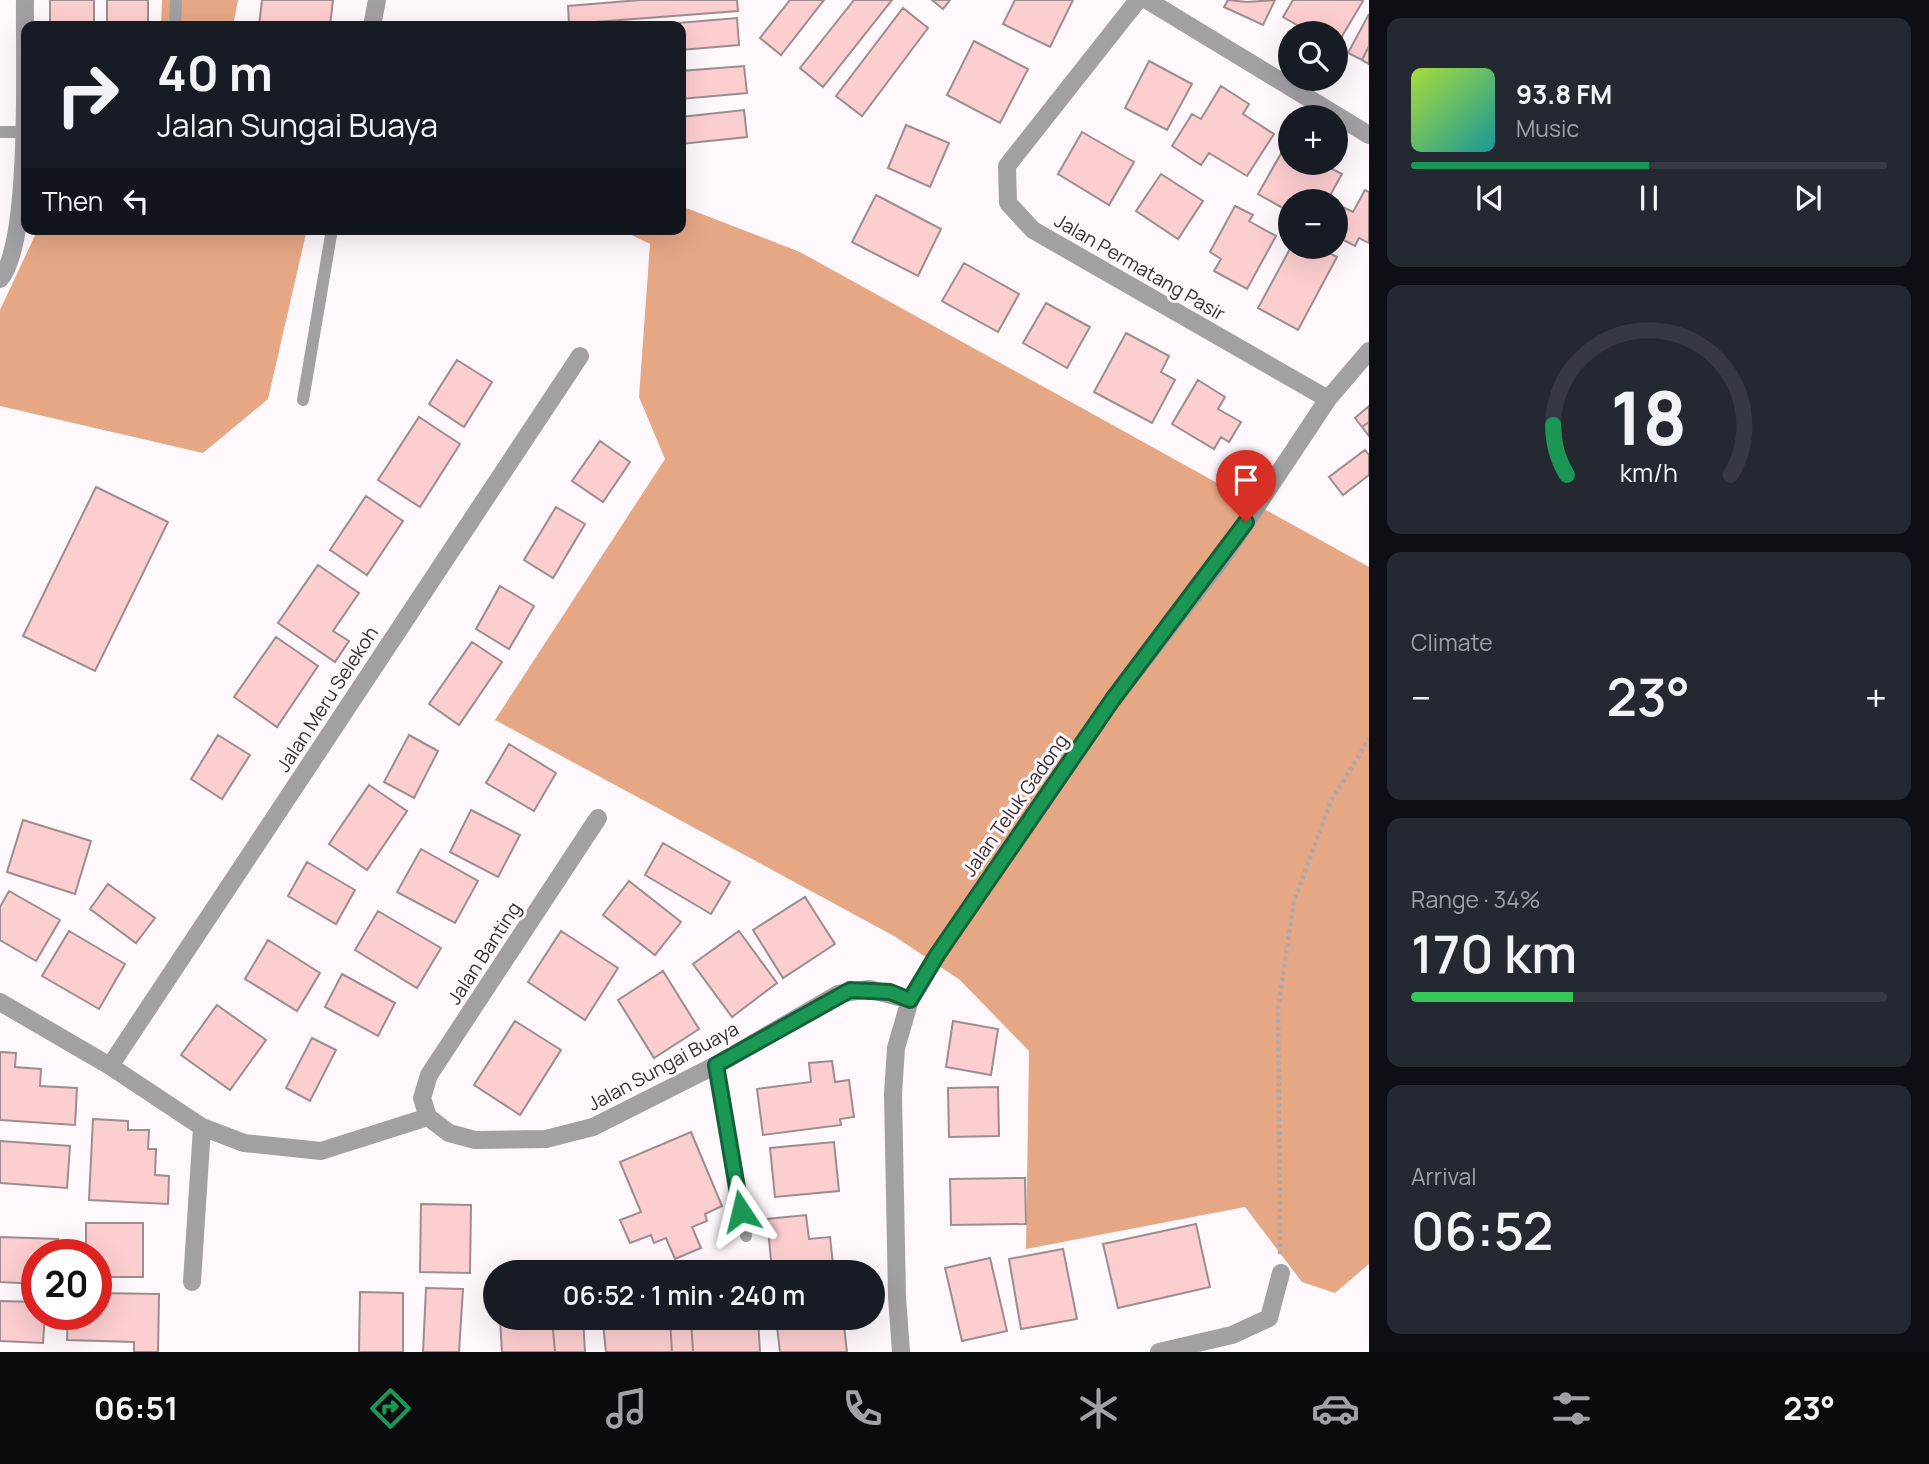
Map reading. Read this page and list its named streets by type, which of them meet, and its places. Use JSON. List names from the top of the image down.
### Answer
{
  "streets": {
    "street": [
      "Jalan Permatang Pasir",
      "Jalan Meru Selekoh",
      "Jalan Teluk Gadong",
      "Jalan Banting",
      "Jalan Sungai Buaya"
    ]
  },
  "crossings": [
    ["Jalan Permatang Pasir", "Jalan Teluk Gadong"],
    ["Jalan Teluk Gadong", "Jalan Sungai Buaya"],
    ["Jalan Banting", "Jalan Sungai Buaya"]
  ],
  "page": {
    "map_buttons": ["+", "−"],
    "turn": ["40 m", "Jalan Sungai Buaya"],
    "song": ["93.8 FM", "Music"],
    "then": "Then",
    "tile": [
      "Climate",
      ["Range · 34%", "170 km"],
      ["Arrival", "06:52"]
    ],
    "heat": ["−", "23°", "+"],
    "limit": "20",
    "trip": "06:52 · 1 min · 240 m",
    "tabs": ["06:51", "23°"],
    "gauge": ["18", "km/h"]
  }
}
